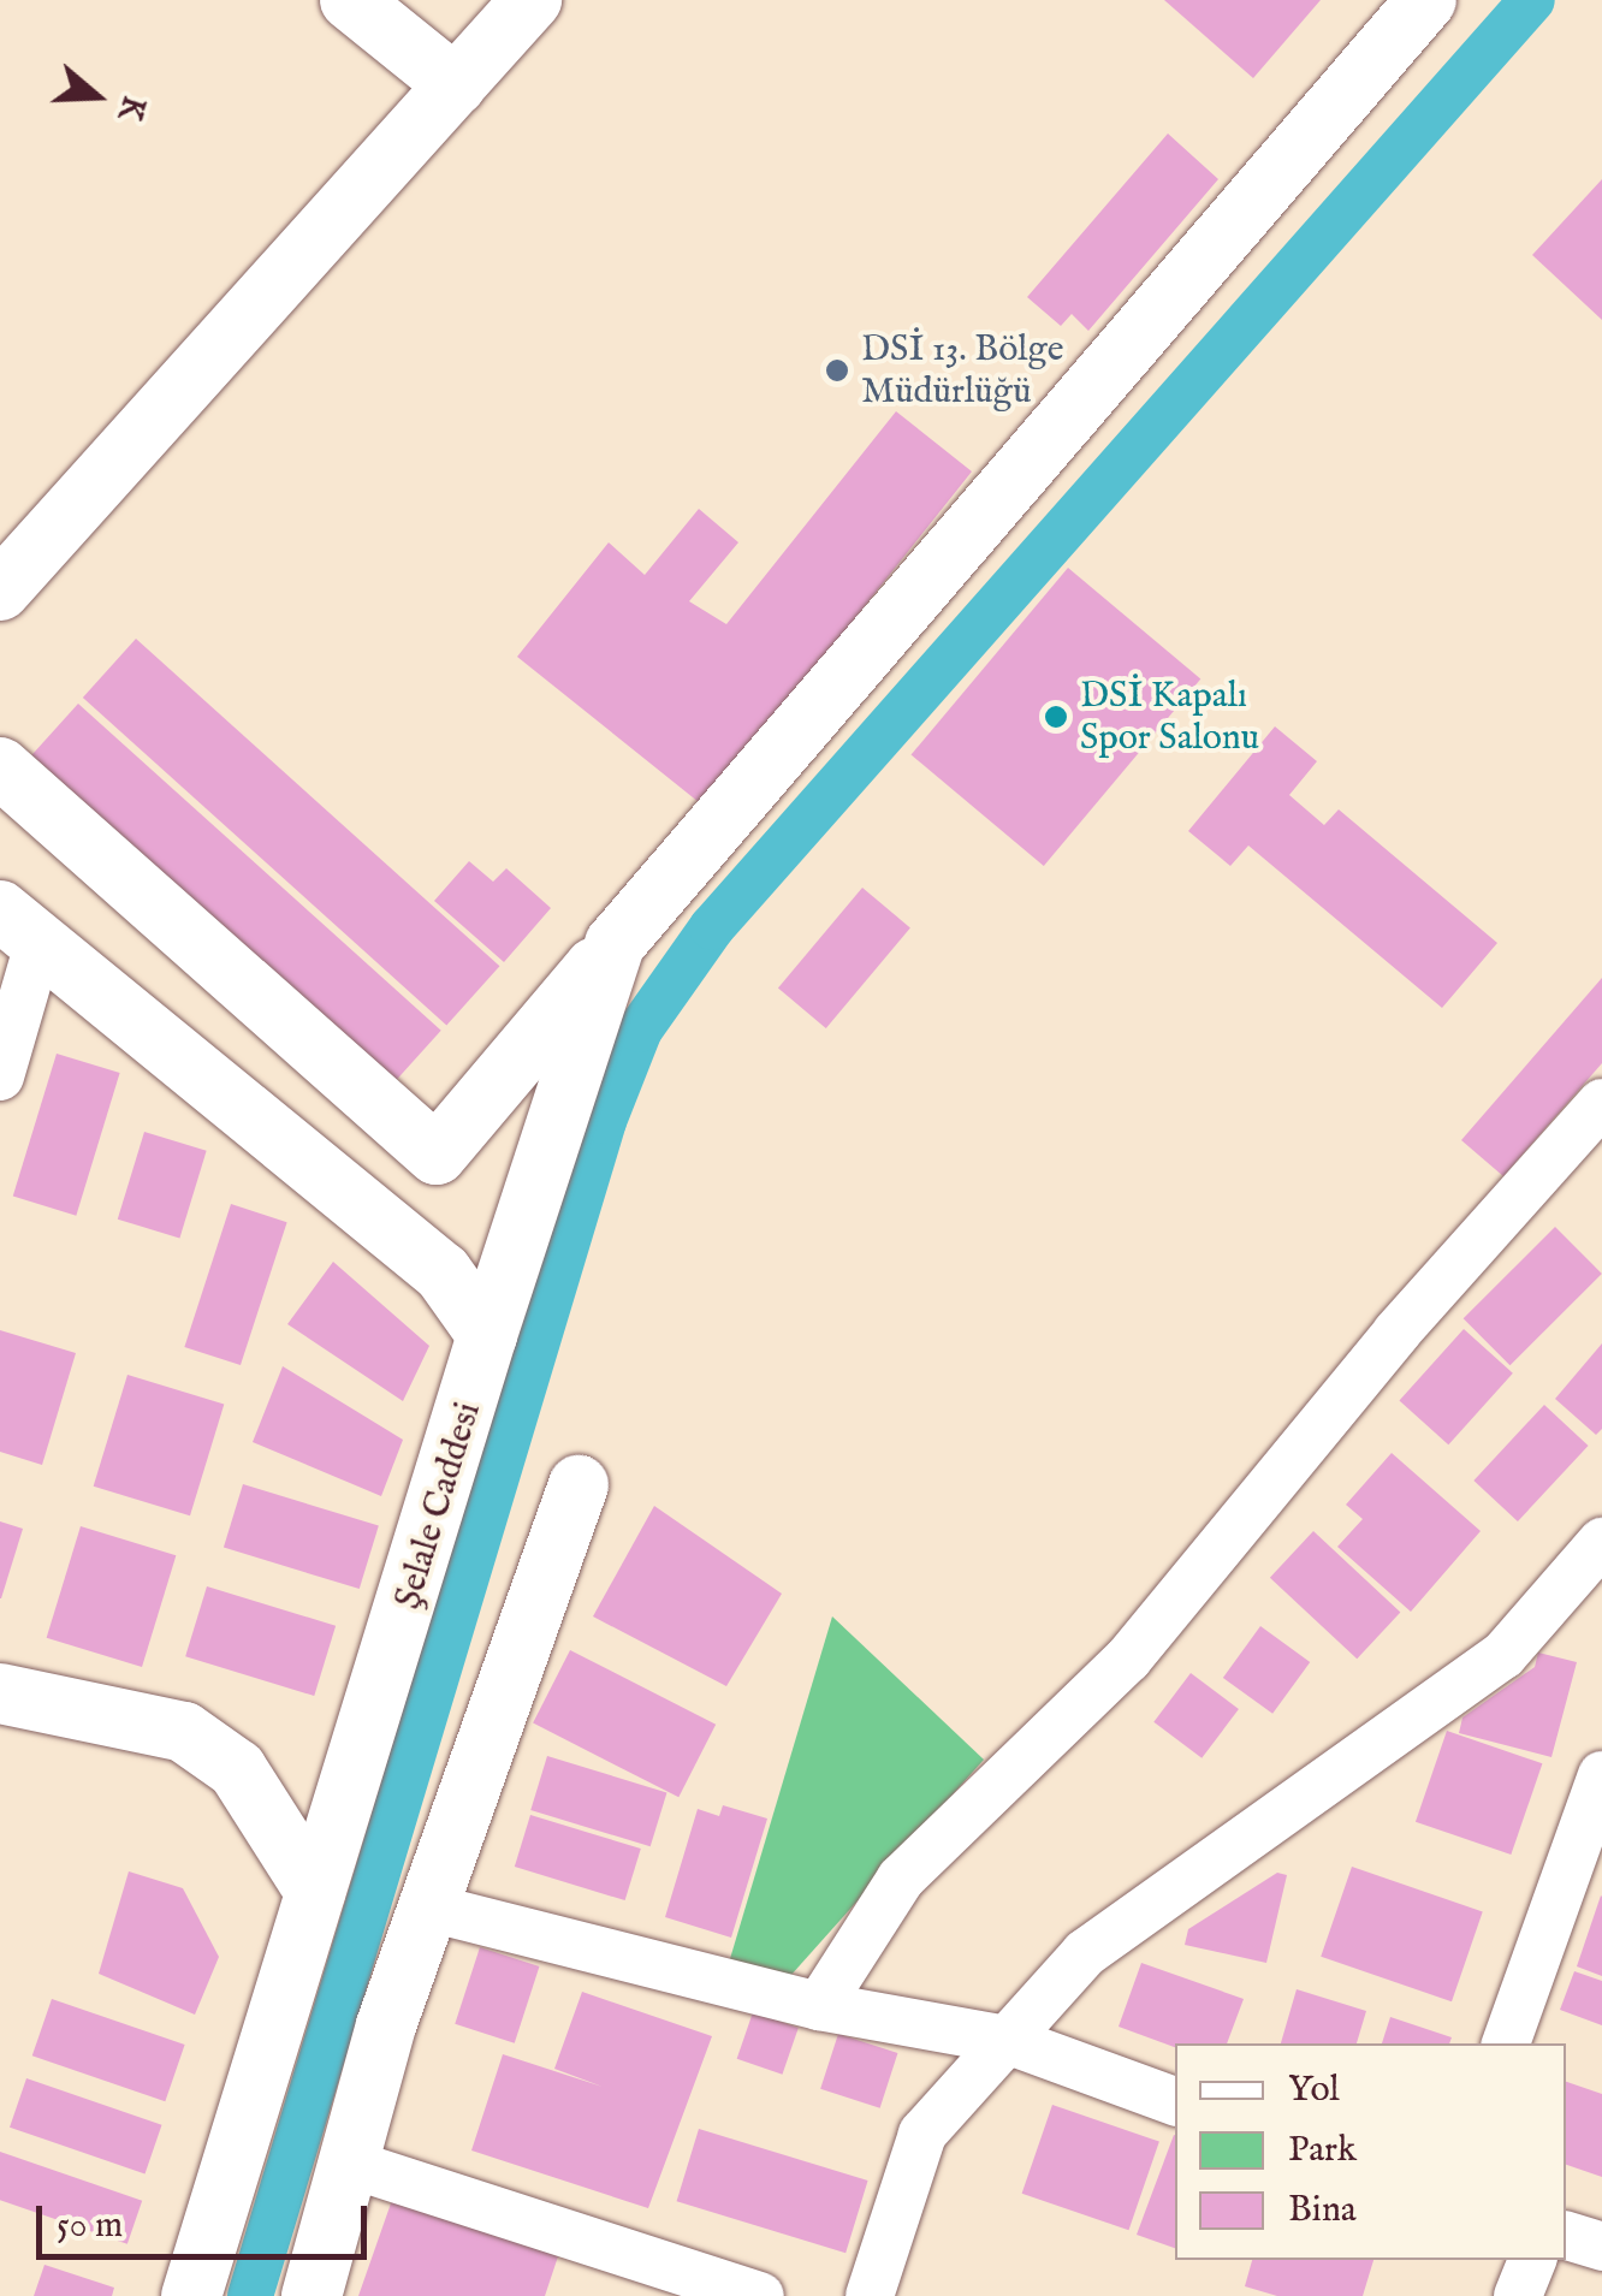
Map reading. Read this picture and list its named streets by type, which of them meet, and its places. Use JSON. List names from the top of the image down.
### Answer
{
  "streets": {
    "street": ["Şelale Caddesi"]
  },
  "places": ["DSİ 13. Bölge Müdürlüğü", "DSİ Kapalı Spor Salonu"],
  "legend": ["Yol", "Park", "Bina"],
  "scale_bar": "50 m",
  "north": "right"
}
